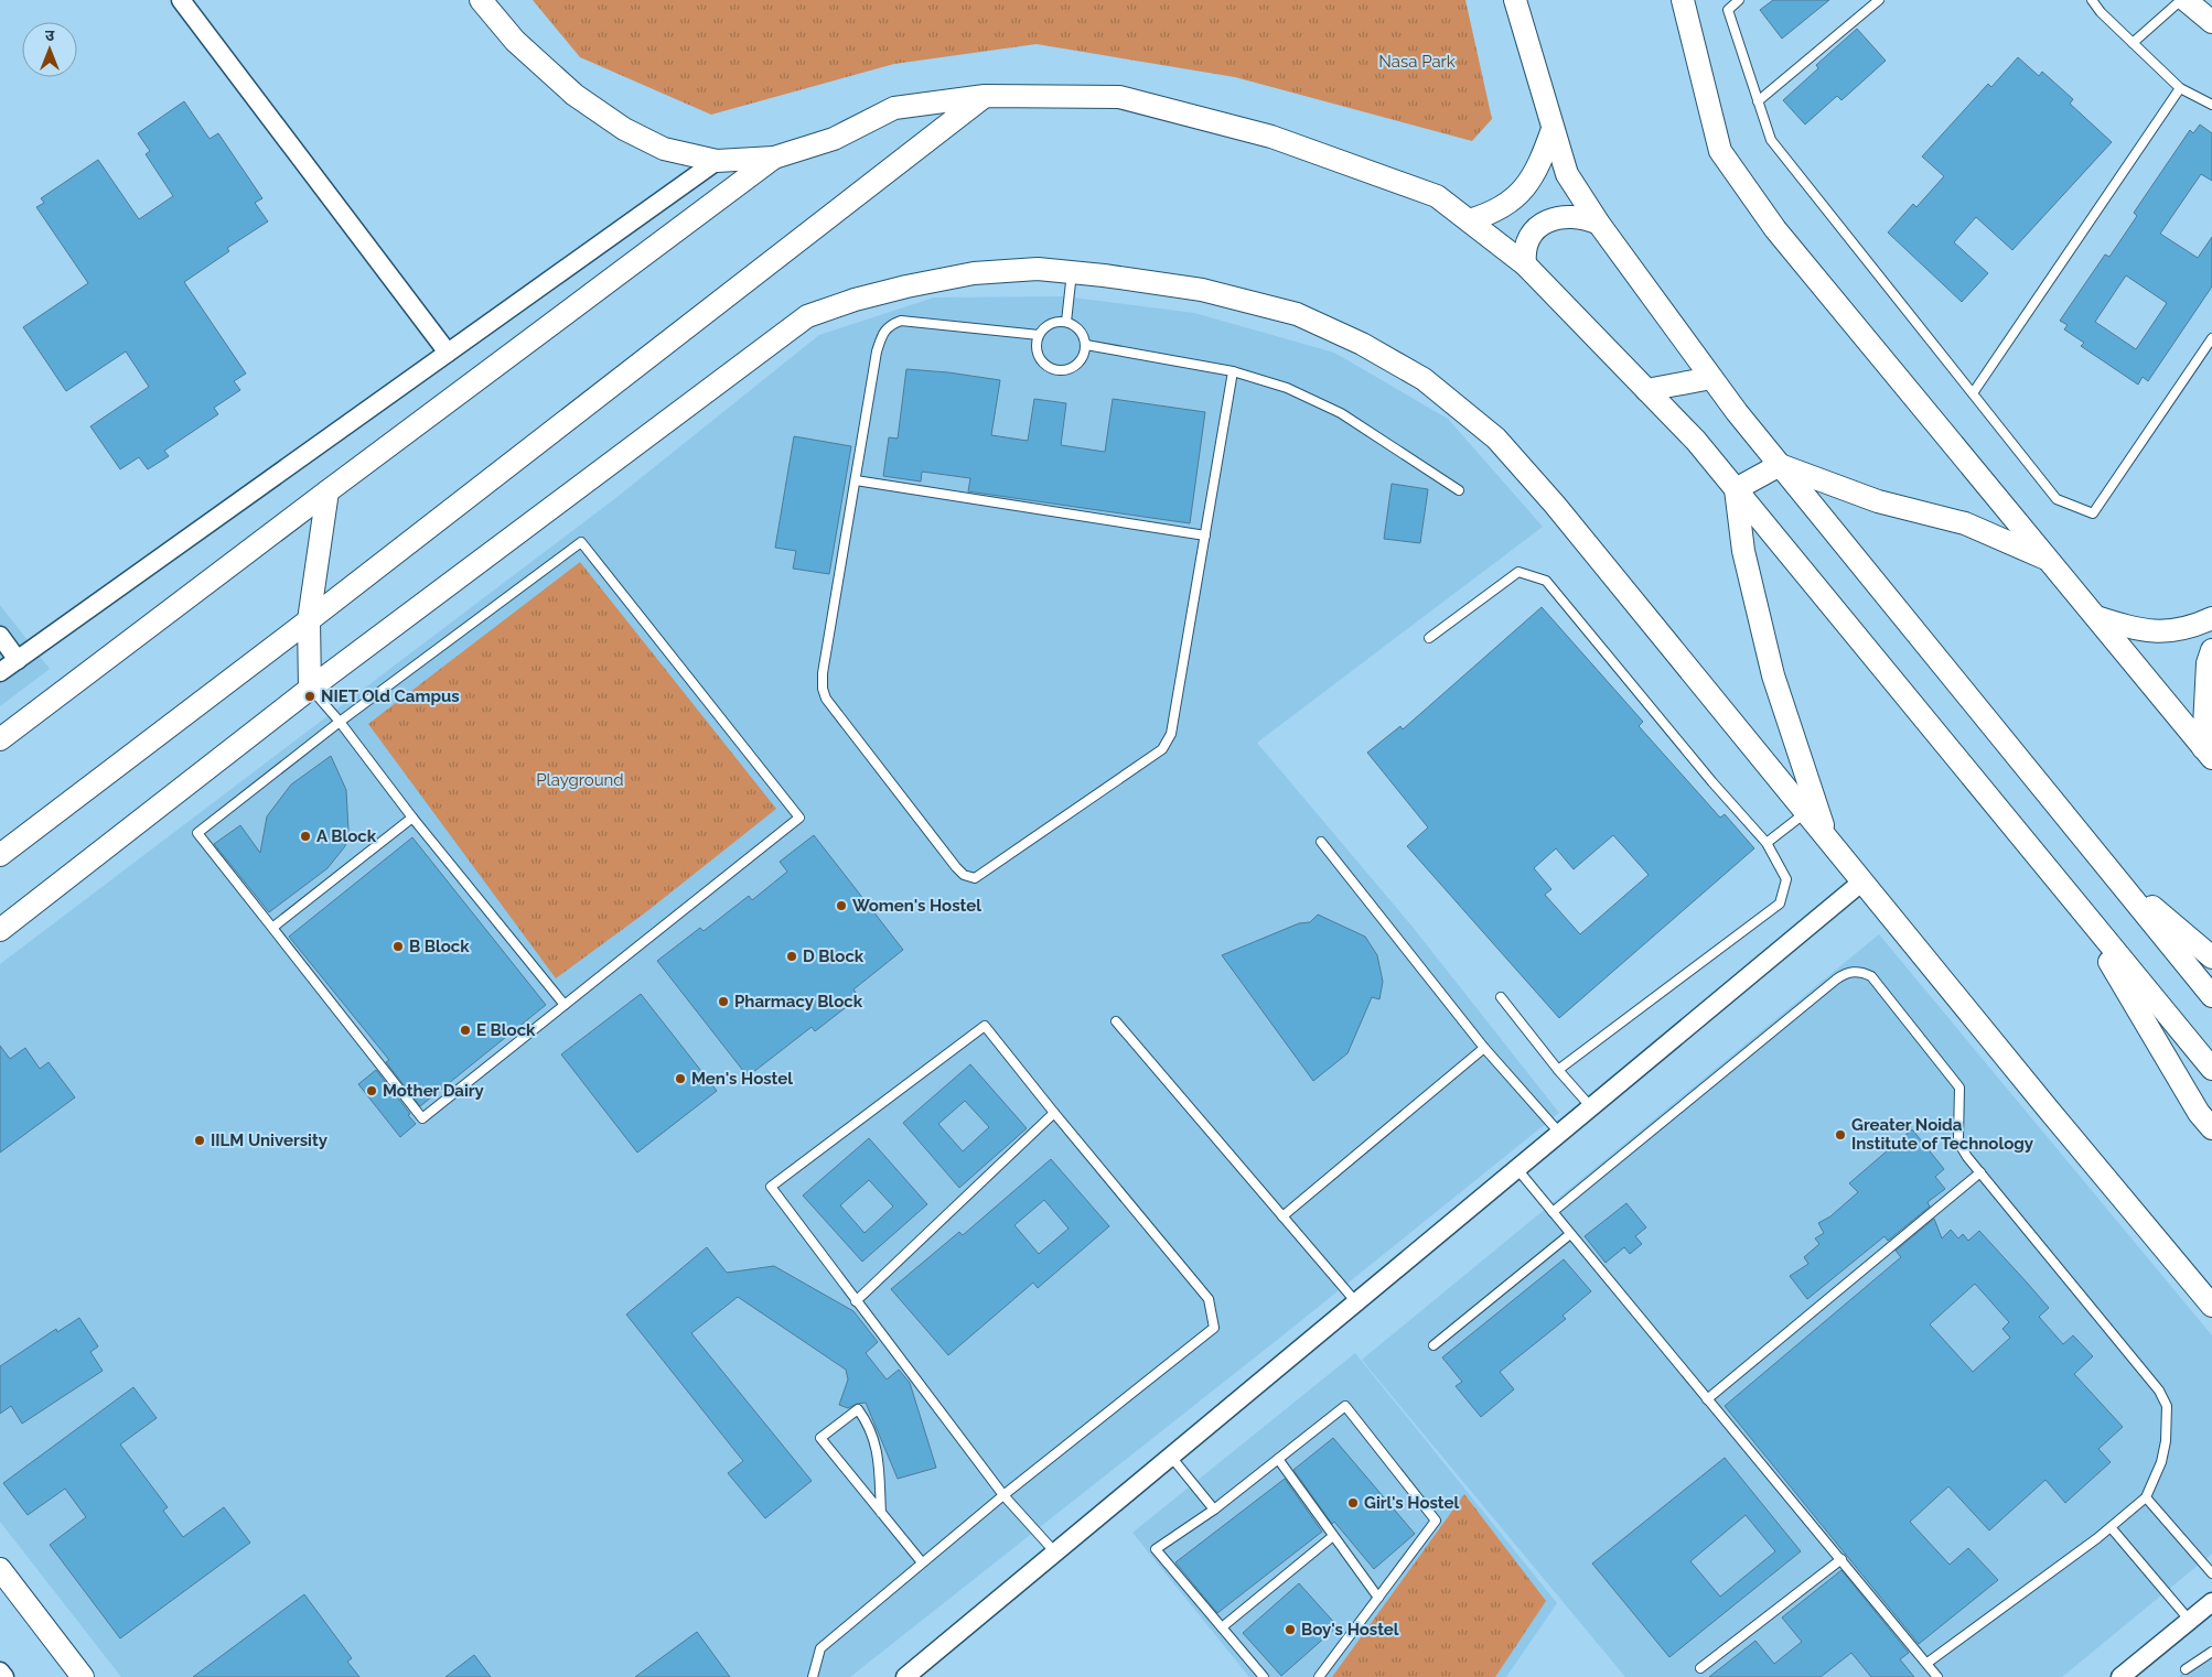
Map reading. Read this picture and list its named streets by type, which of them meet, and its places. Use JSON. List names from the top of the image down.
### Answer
{
  "parks": ["Nasa Park", "Playground"],
  "places": [
    "NIET Old Campus",
    "A Block",
    "Women's Hostel",
    "B Block",
    "D Block",
    "Pharmacy Block",
    "E Block",
    "Men's Hostel",
    "Mother Dairy",
    "Greater Noida Institute of Technology",
    "IILM University",
    "Girl's Hostel",
    "Boy's Hostel"
  ],
  "north": "top"
}
